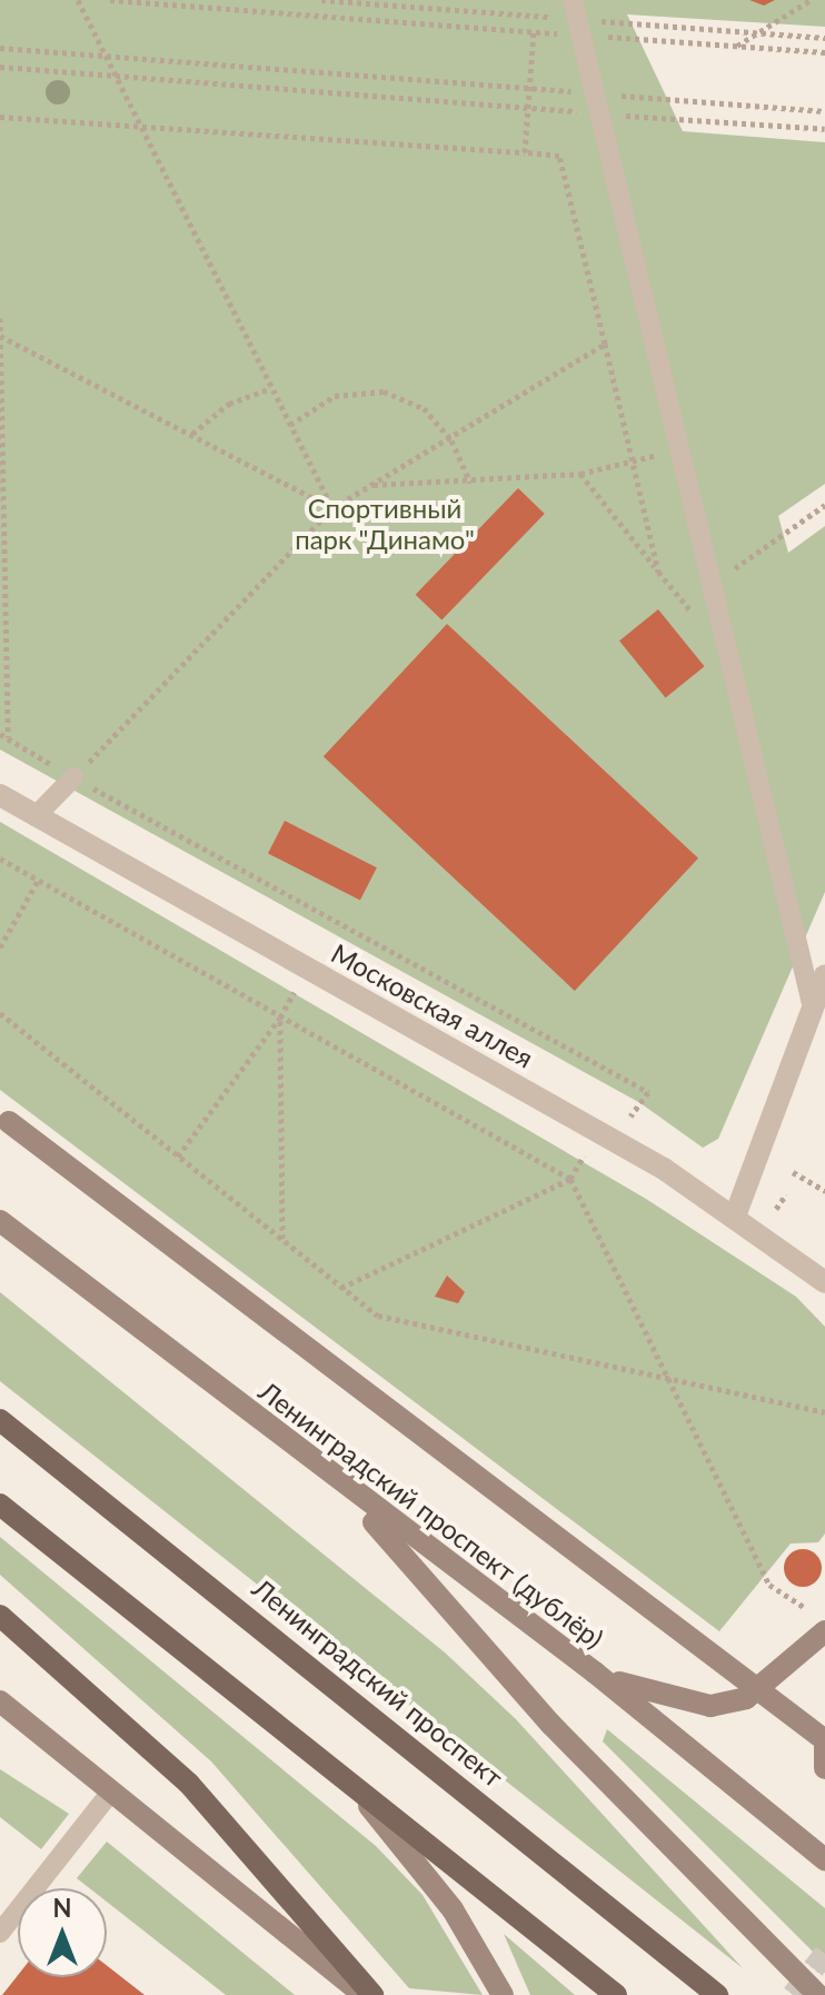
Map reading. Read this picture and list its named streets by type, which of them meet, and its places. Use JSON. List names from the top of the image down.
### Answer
{
  "streets": {
    "main road": ["Ленинградский проспект (дублёр)", "Ленинградский проспект"],
    "street": ["Московская аллея"]
  },
  "parks": ["Спортивный парк \"Динамо\""],
  "north": "top"
}
